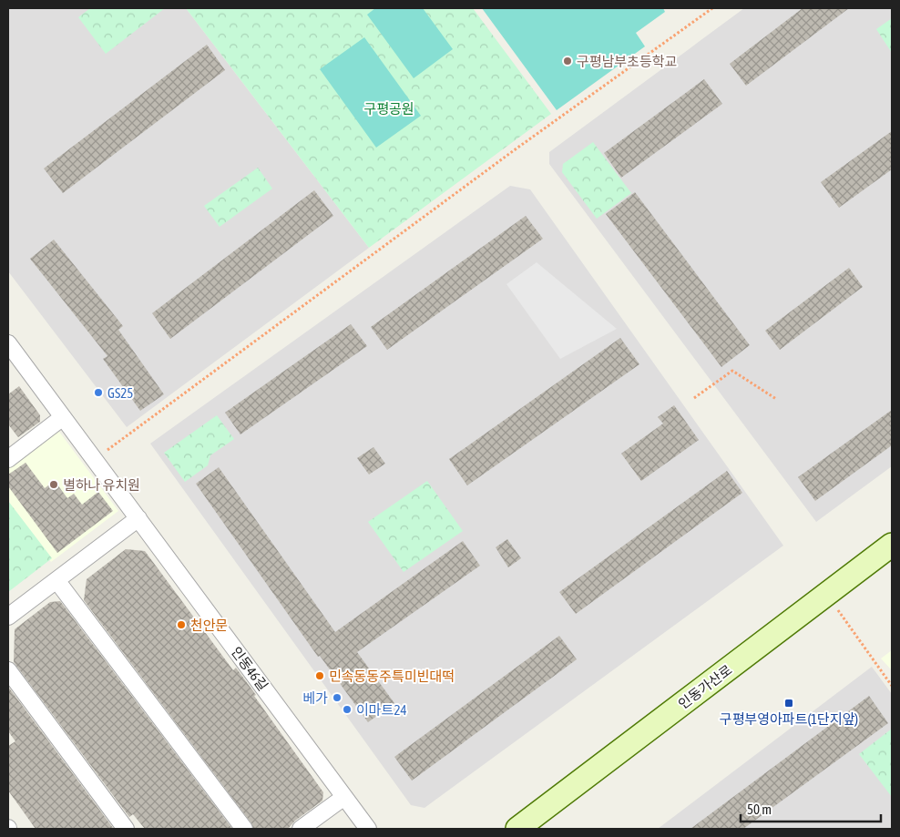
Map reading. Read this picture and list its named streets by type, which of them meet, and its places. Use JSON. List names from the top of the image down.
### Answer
{
  "streets": {
    "main road": ["인동가산로"],
    "street": ["인동46길"]
  },
  "parks": ["구평공원"],
  "places": {
    "other": [
      "구평남부초등학교",
      "GS25",
      "별하나 유치원",
      "천안문",
      "민속동동주특미빈대떡",
      "베가",
      "이마트24"
    ],
    "transit": ["구평부영아파트(1단지앞)"]
  },
  "scale_bar": "50 m"
}
